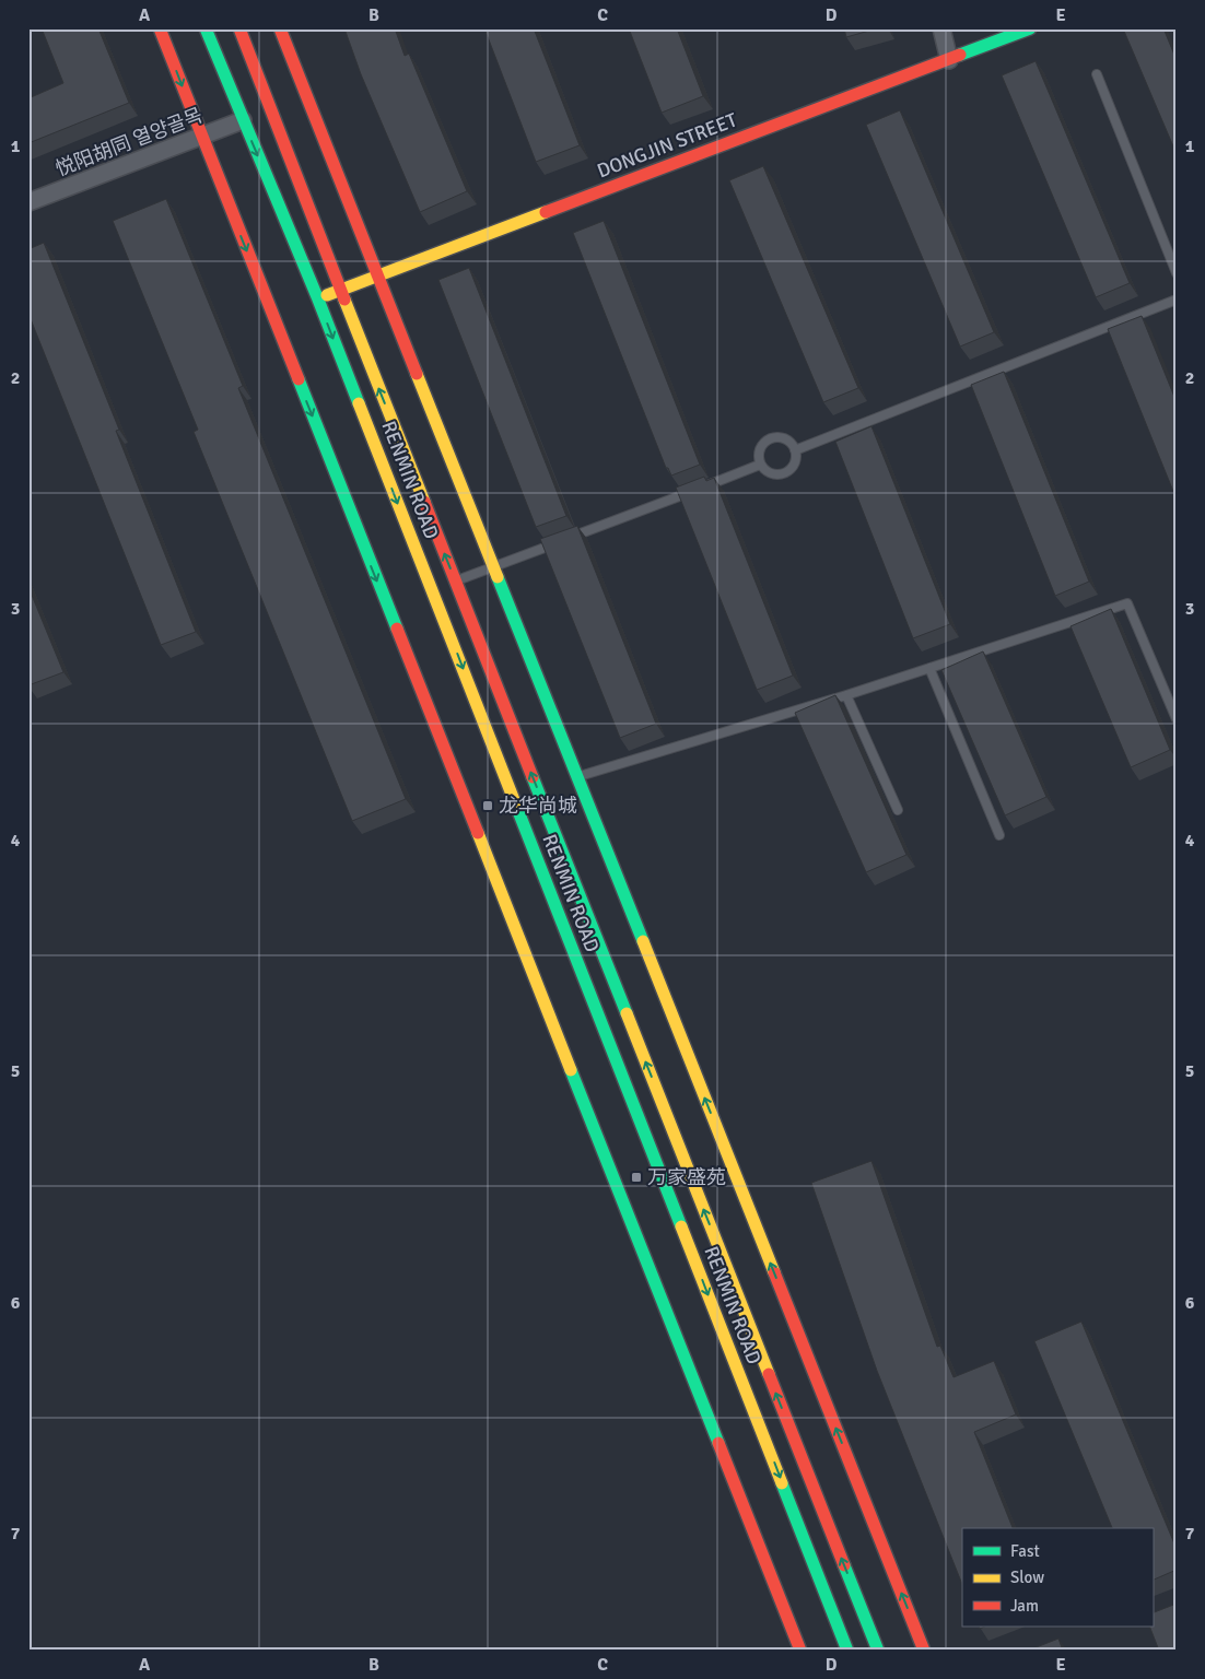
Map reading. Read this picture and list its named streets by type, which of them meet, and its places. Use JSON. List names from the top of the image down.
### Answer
{
  "streets": {
    "street": ["悦阳胡同 열양골목", "DONGJIN STREET", "RENMIN ROAD"]
  },
  "crossings": [
    ["悦阳胡同 열양골목", "RENMIN ROAD"],
    ["DONGJIN STREET", "RENMIN ROAD"]
  ],
  "places": {
    "transit": ["龙华尚城", "万家盛苑"]
  },
  "legend": ["Fast", "Slow", "Jam"],
  "grid": {
    "columns": [
      "A",
      "B",
      "C",
      "D",
      "E"
    ],
    "rows": [
      "1",
      "2",
      "3",
      "4",
      "5",
      "6",
      "7"
    ]
  }
}
